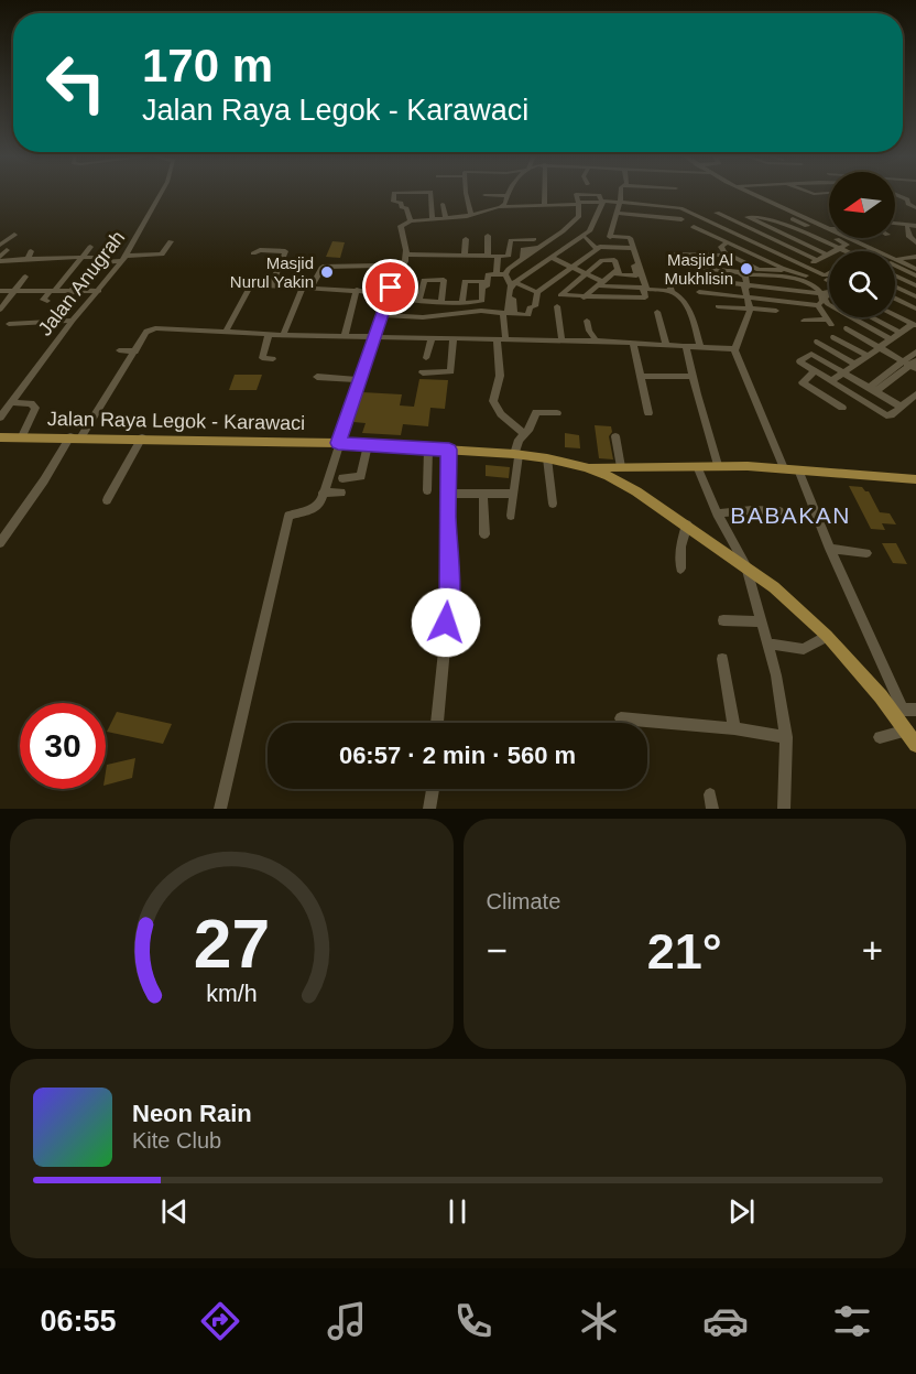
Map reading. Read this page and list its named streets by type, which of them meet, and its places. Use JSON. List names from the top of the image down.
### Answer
{
  "streets": {
    "main road": ["Jalan Raya Legok - Karawaci"],
    "street": ["Jalan Anugrah"]
  },
  "districts": ["BABAKAN"],
  "places": ["Masjid Al Mukhlisin", "Masjid Nurul Yakin"],
  "north": "left",
  "page": {
    "turn": ["170 m", "Jalan Raya Legok - Karawaci"],
    "limit": "30",
    "trip": "06:57 · 2 min · 560 m",
    "tile": "Climate",
    "heat": ["−", "21°", "+"],
    "song": ["Neon Rain", "Kite Club"],
    "tabs": "06:55",
    "gauge": ["27", "km/h"]
  }
}
